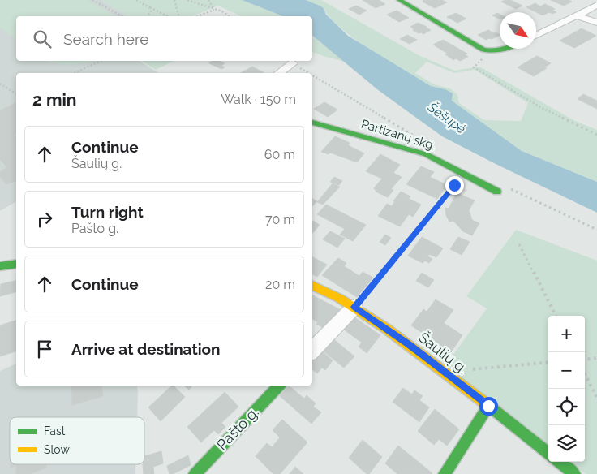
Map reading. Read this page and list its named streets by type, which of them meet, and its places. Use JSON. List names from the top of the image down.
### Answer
{
  "streets": {
    "street": ["Partizanų skg.", "Šaulių g.", "Pašto g."]
  },
  "water": ["Šešupė"],
  "legend": ["Fast", "Slow"],
  "north": "bottom right",
  "page": {
    "search": "Search here",
    "heading": ["2 min", "Walk · 150 m"],
    "list": [
      ["Continue", "Šaulių g.", "60 m"],
      ["Turn right", "Pašto g.", "70 m"],
      ["Continue", "20 m"],
      "Arrive at destination"
    ],
    "map_buttons": ["+", "−"]
  }
}
